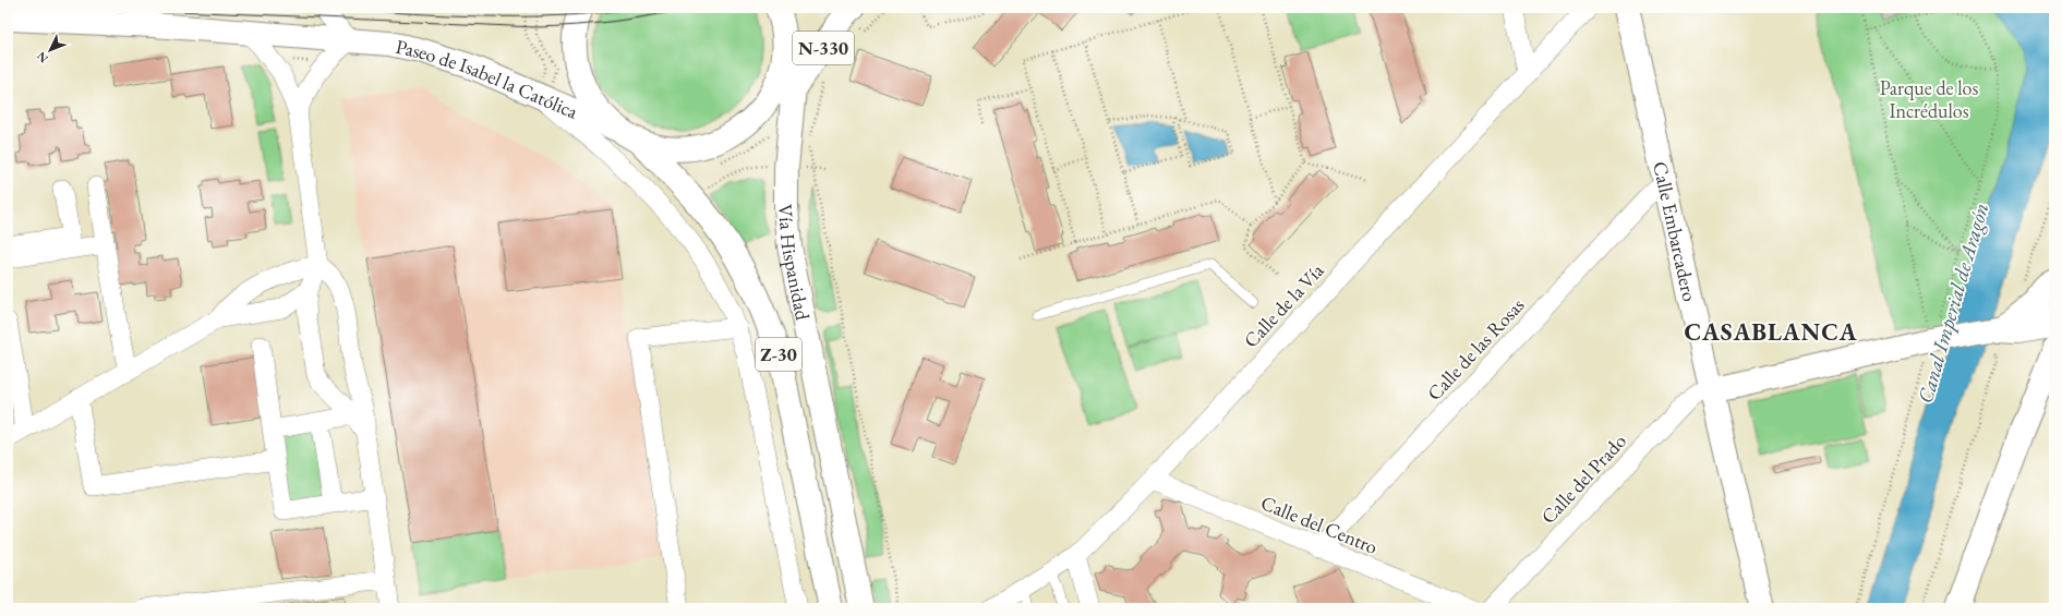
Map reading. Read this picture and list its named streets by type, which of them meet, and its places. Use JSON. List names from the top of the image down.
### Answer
{
  "streets": {
    "main road": [
      "N-330",
      "Paseo de Isabel la Católica",
      "Calle Embarcadero",
      "Vía Hispanidad",
      "Z-30"
    ],
    "street": [
      "Calle de la Vía",
      "Calle de las Rosas",
      "Calle del Prado",
      "Calle del Centro"
    ]
  },
  "crossings": [
    ["N-330", "Vía Hispanidad"],
    ["Calle Embarcadero", "Calle de las Rosas"],
    ["Calle Embarcadero", "Calle del Prado"],
    ["Calle de la Vía", "Calle del Centro"],
    ["Calle de las Rosas", "Calle del Centro"]
  ],
  "districts": ["CASABLANCA"],
  "water": ["Canal Imperial de Aragón"],
  "parks": ["Parque de los Incrédulos"],
  "north": "bottom left"
}
